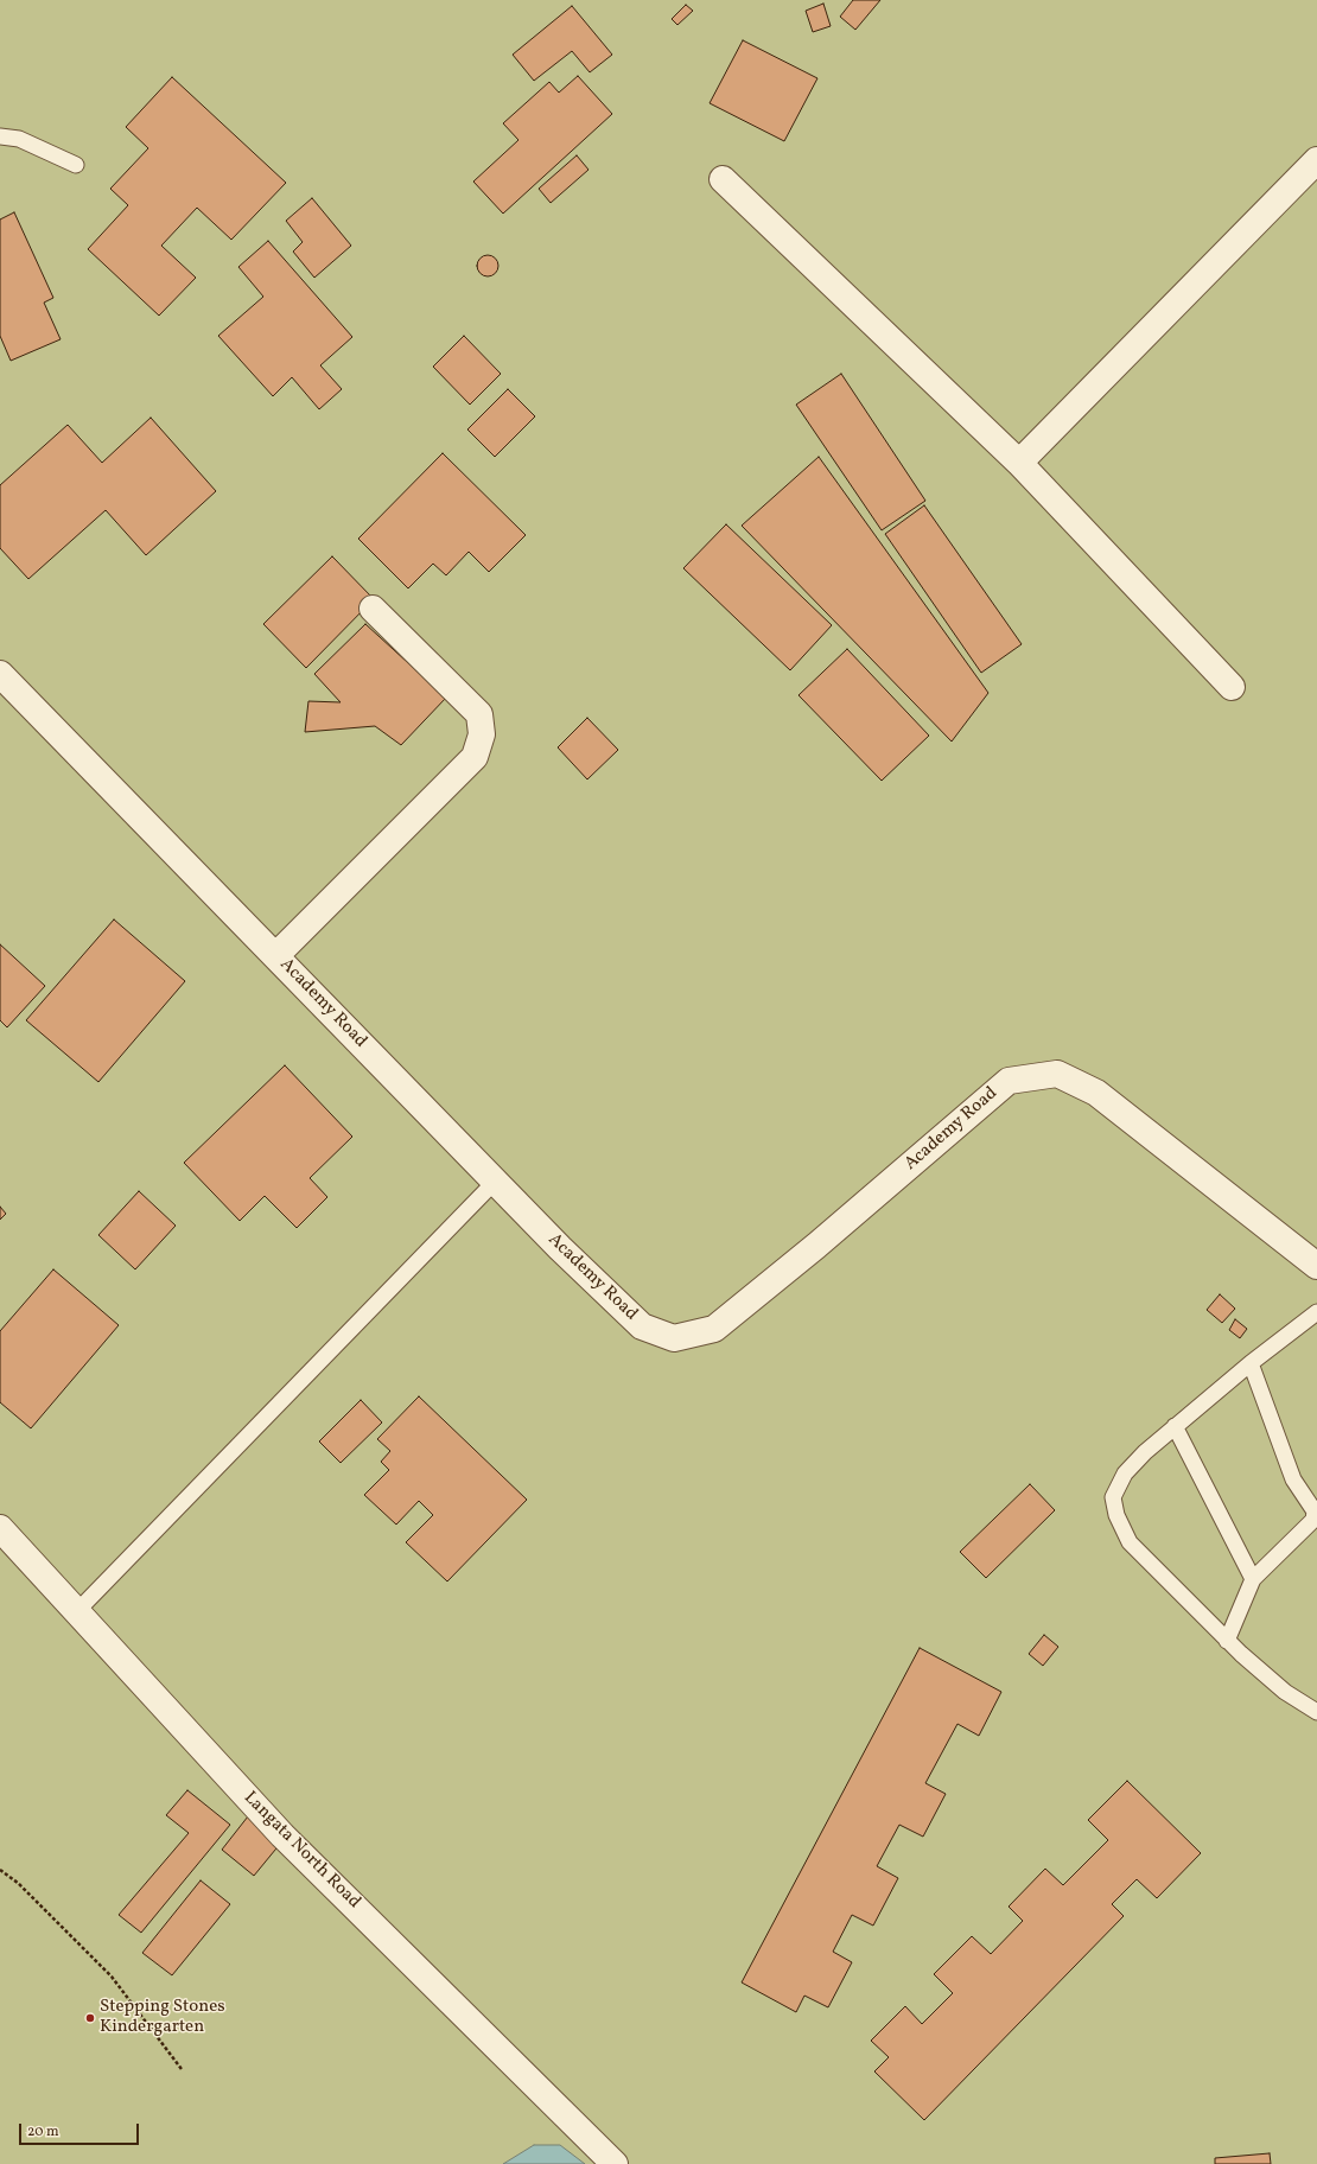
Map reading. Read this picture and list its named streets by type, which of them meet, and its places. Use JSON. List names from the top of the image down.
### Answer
{
  "streets": {
    "street": ["Academy Road", "Langata North Road"]
  },
  "places": ["Stepping Stones Kindergarten"],
  "scale_bar": "20 m"
}
